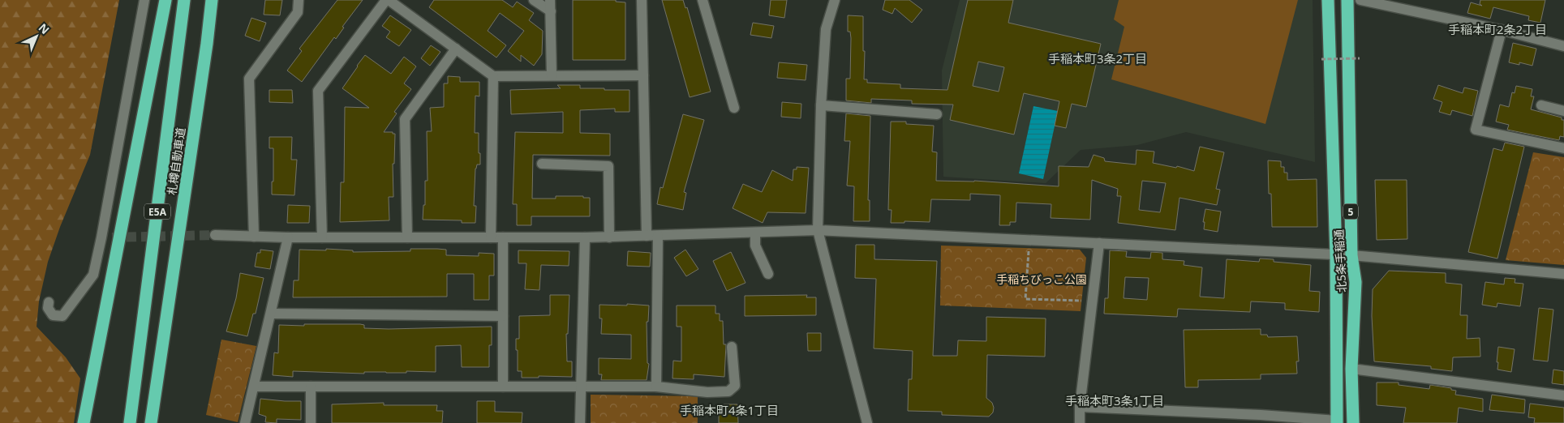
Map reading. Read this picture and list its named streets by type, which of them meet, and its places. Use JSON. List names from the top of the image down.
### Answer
{
  "streets": {
    "highway": [
      "札樽自動車道",
      "E5A",
      "5",
      "北5条手稲通"
    ]
  },
  "districts": [
    "手稲本町2条2丁目",
    "手稲本町3条2丁目",
    "手稲本町3条1丁目",
    "手稲本町4条1丁目"
  ],
  "parks": ["手稲ちびっこ公園"],
  "north": "top right"
}
